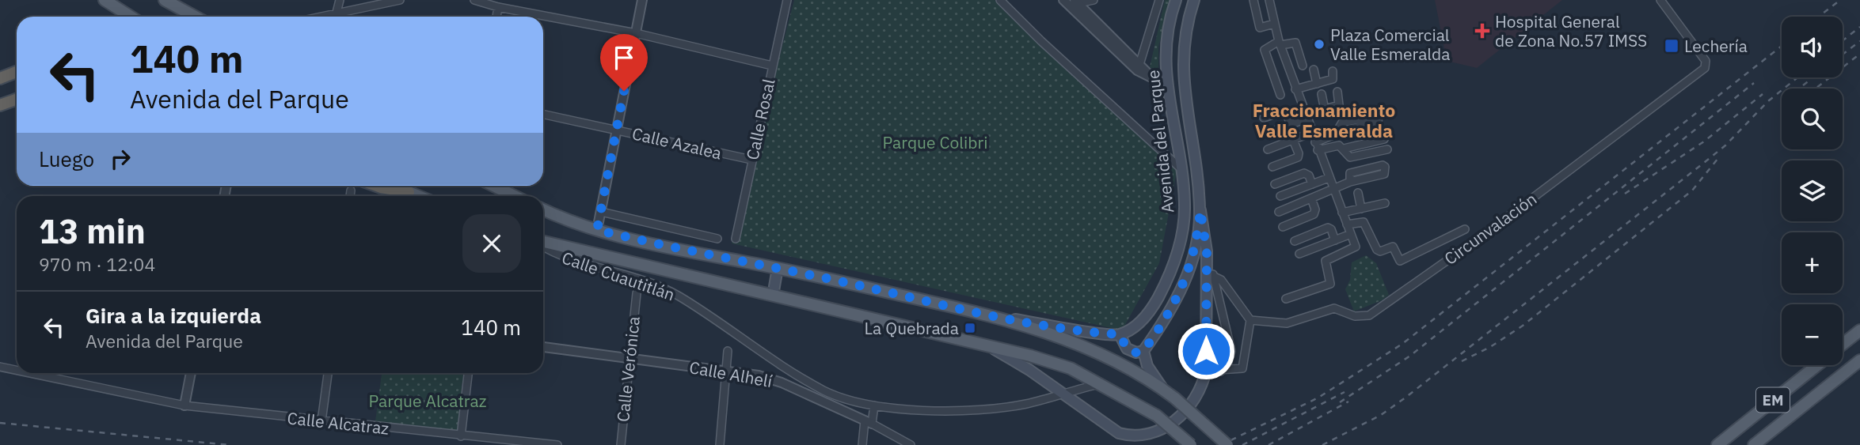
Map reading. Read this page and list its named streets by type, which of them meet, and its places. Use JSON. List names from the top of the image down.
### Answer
{
  "streets": {
    "main road": ["Avenida del Parque", "EM"],
    "street": [
      "Calle Rosal",
      "Calle Azalea",
      "Circunvalación",
      "Calle Cuautitlán",
      "Calle Verónica",
      "Calle Alhelí",
      "Calle Alcatraz"
    ]
  },
  "crossings": [
    ["Calle Rosal", "Calle Azalea"],
    ["Calle Verónica", "Calle Alhelí"]
  ],
  "districts": ["Fraccionamiento Valle Esmeralda"],
  "parks": ["Parque Colibri", "Parque Alcatraz"],
  "places": {
    "health": ["Hospital General de Zona No.57 IMSS"],
    "other": ["Plaza Comercial Valle Esmeralda"],
    "transit": ["Lechería", "La Quebrada"]
  },
  "page": {
    "map_buttons": ["+", "−"],
    "turn": ["140 m", "Avenida del Parque"],
    "then": "Luego",
    "heading": ["13 min", "970 m · 12:04"],
    "list": [
      {
        "name": "Gira a la izquierda",
        "note": "Avenida del Parque",
        "value": "140 m"
      }
    ]
  }
}
